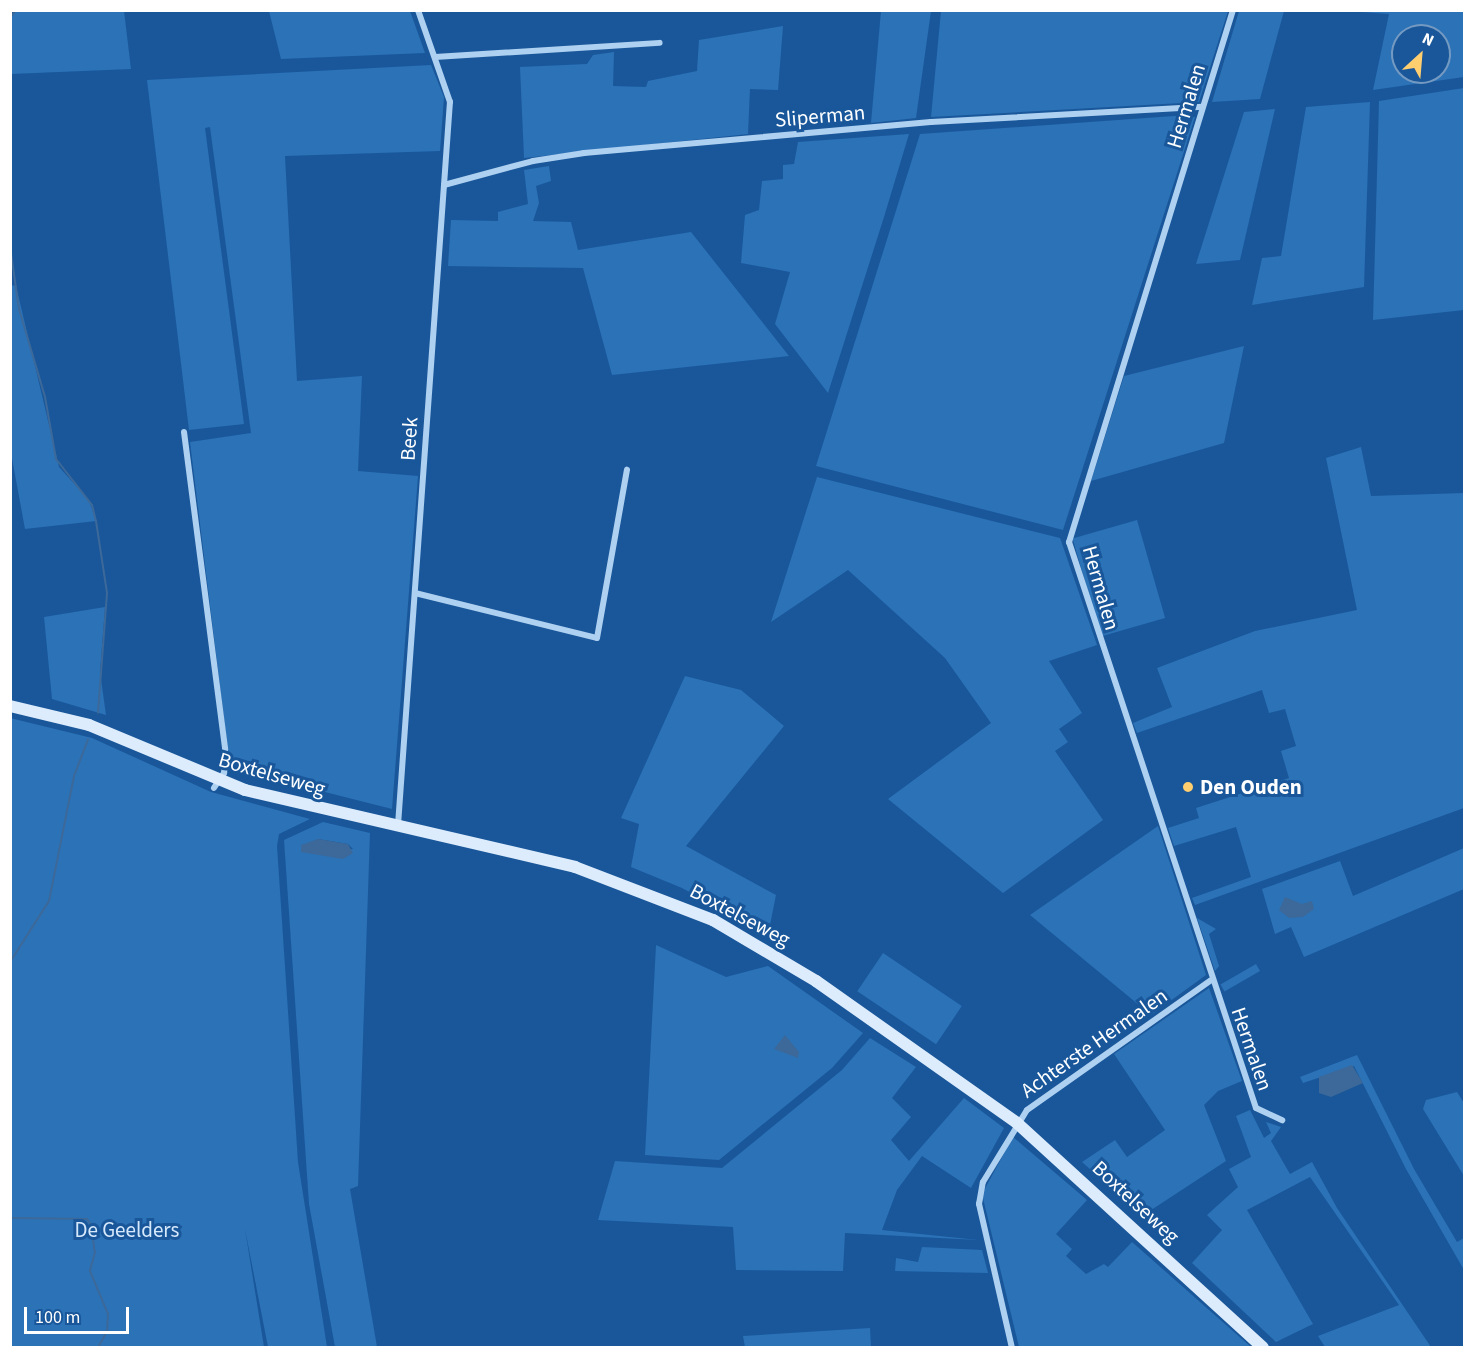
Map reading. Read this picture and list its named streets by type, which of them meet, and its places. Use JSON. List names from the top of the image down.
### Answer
{
  "streets": {
    "main road": ["Boxtelseweg"],
    "street": [
      "Hermalen",
      "Sliperman",
      "Beek",
      "Achterste Hermalen"
    ]
  },
  "crossings": [
    ["Hermalen", "Sliperman"],
    ["Hermalen", "Achterste Hermalen"],
    ["Sliperman", "Beek"],
    ["Beek", "Boxtelseweg"],
    ["Boxtelseweg", "Achterste Hermalen"]
  ],
  "parks": ["De Geelders"],
  "places": ["Den Ouden"],
  "scale_bar": "100 m",
  "north": "top right"
}
